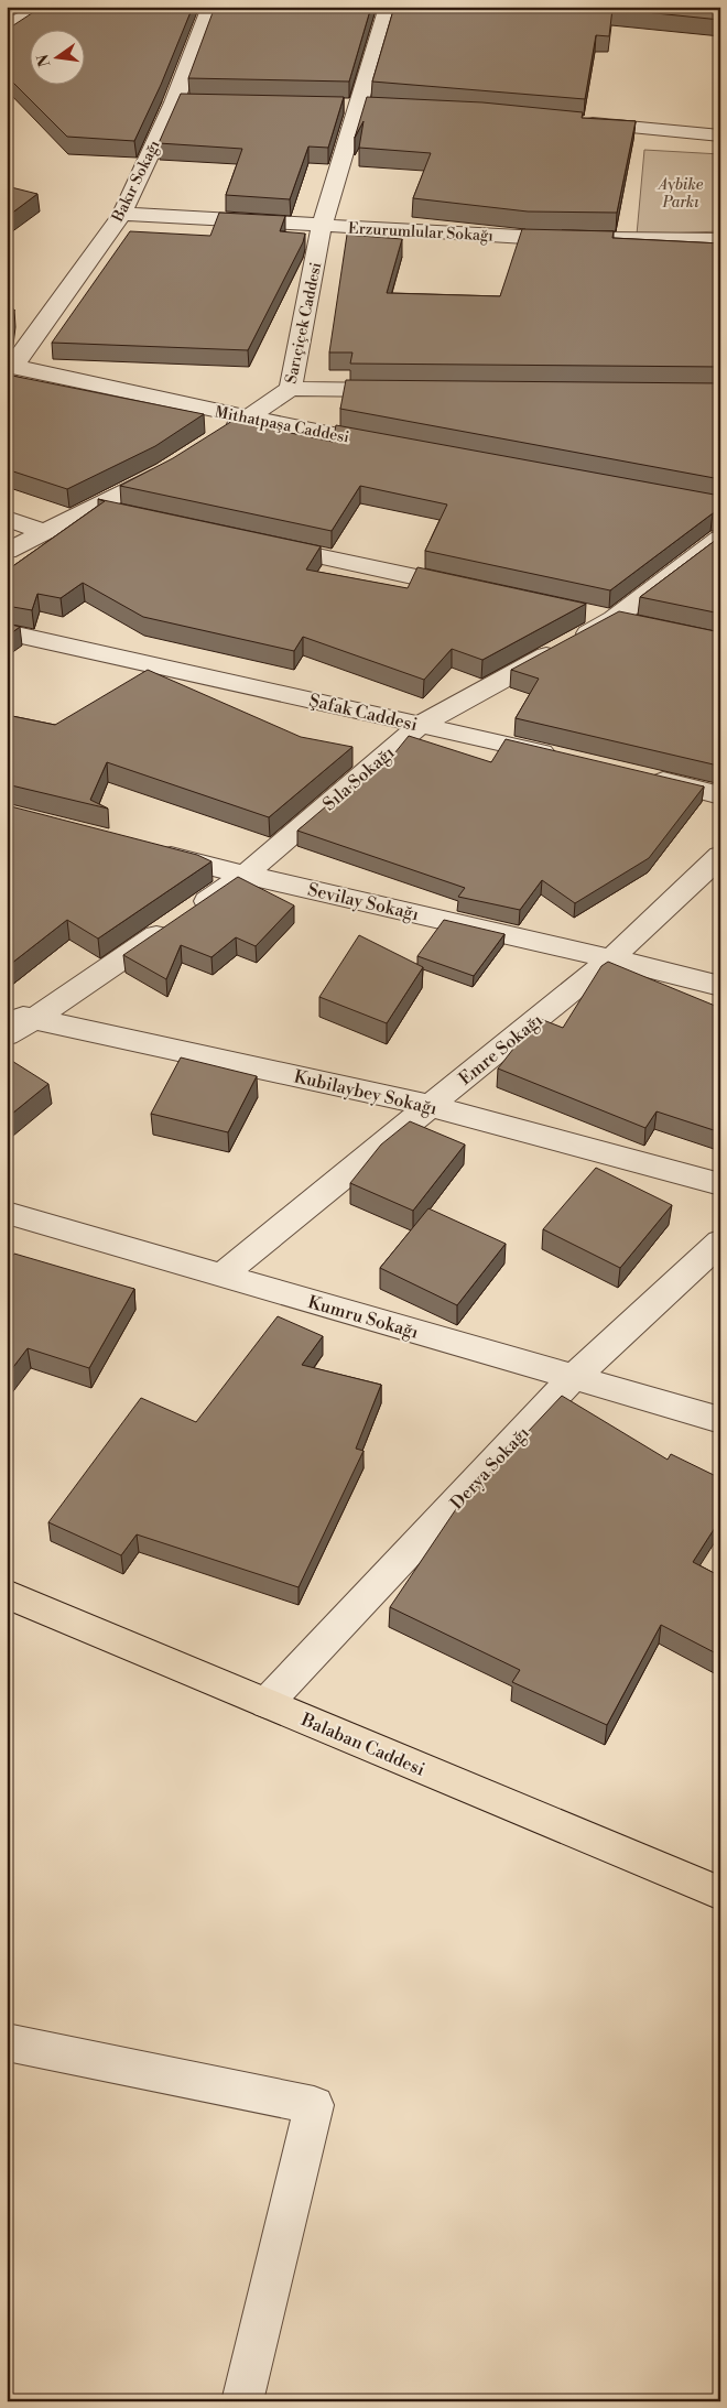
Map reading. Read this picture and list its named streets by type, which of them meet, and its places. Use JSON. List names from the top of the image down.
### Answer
{
  "streets": {
    "main road": ["Balaban Caddesi"],
    "street": [
      "Bakır Sokağı",
      "Erzurumlular Sokağı",
      "Sarıçiçek Caddesi",
      "Mithatpaşa Caddesi",
      "Şafak Caddesi",
      "Sıla Sokağı",
      "Sevilay Sokağı",
      "Emre Sokağı",
      "Kubilaybey Sokağı",
      "Kumru Sokağı",
      "Derya Sokağı"
    ]
  },
  "crossings": [
    ["Bakır Sokağı", "Erzurumlular Sokağı"],
    ["Bakır Sokağı", "Mithatpaşa Caddesi"],
    ["Erzurumlular Sokağı", "Sarıçiçek Caddesi"],
    ["Sarıçiçek Caddesi", "Mithatpaşa Caddesi"],
    ["Şafak Caddesi", "Sıla Sokağı"],
    ["Sıla Sokağı", "Sevilay Sokağı"],
    ["Sıla Sokağı", "Kubilaybey Sokağı"],
    ["Sevilay Sokağı", "Emre Sokağı"],
    ["Emre Sokağı", "Kubilaybey Sokağı"],
    ["Emre Sokağı", "Kumru Sokağı"],
    ["Kumru Sokağı", "Derya Sokağı"],
    ["Derya Sokağı", "Balaban Caddesi"]
  ],
  "parks": ["Aybike Parkı"],
  "north": "left"
}
